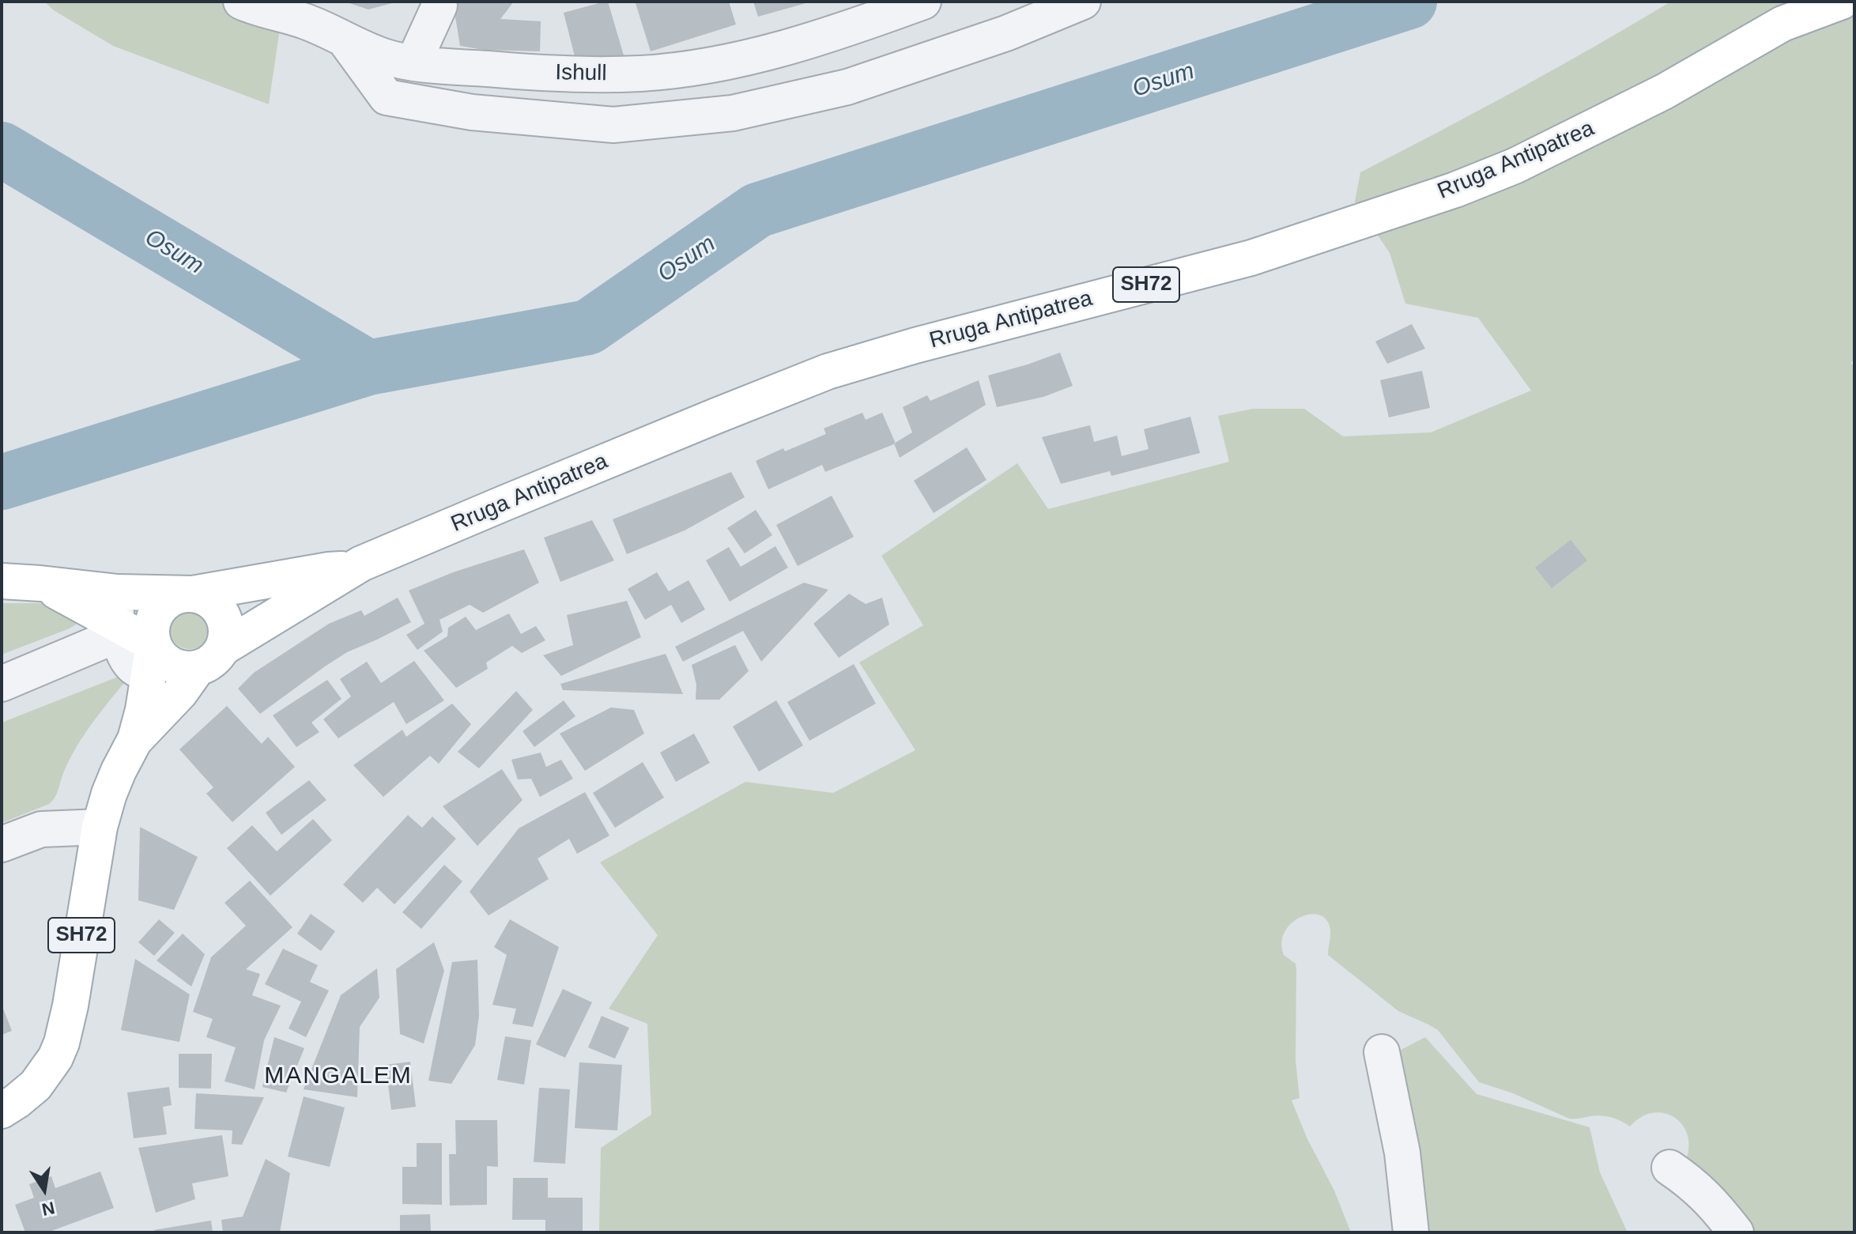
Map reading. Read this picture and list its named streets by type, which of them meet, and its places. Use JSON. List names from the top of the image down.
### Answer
{
  "streets": {
    "main road": ["Rruga Antipatrea", "SH72"],
    "street": ["Ishull"]
  },
  "crossings": [
    ["Rruga Antipatrea", "SH72"]
  ],
  "districts": ["MANGALEM"],
  "water": ["Osum"],
  "north": "bottom"
}
